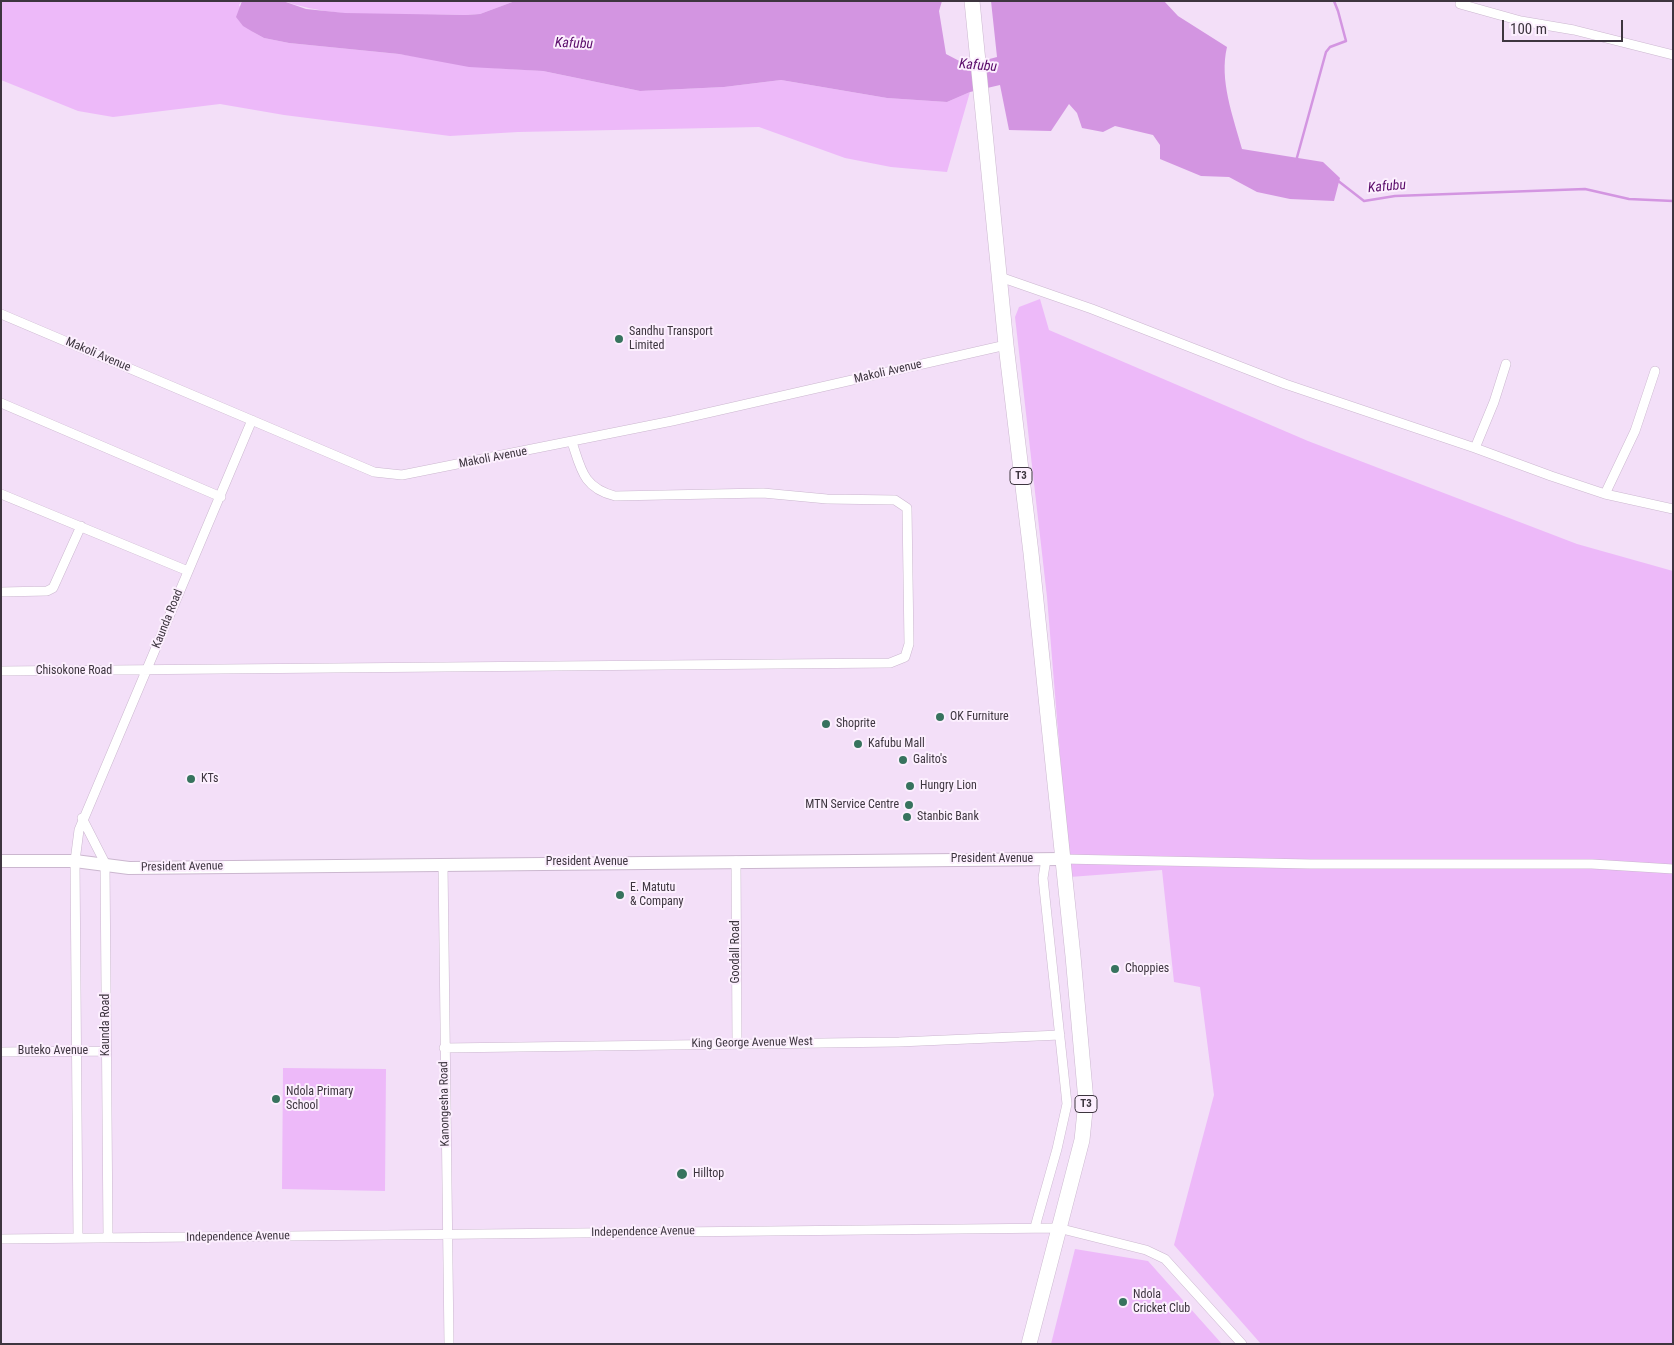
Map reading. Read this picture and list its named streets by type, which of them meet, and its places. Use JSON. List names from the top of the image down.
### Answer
{
  "streets": {
    "highway": ["T3"],
    "main road": ["President Avenue"],
    "street": [
      "Makoli Avenue",
      "Kaunda Road",
      "Chisokone Road",
      "Goodall Road",
      "King George Avenue West",
      "Buteko Avenue",
      "Kanongesha Road",
      "Independence Avenue"
    ]
  },
  "crossings": [
    ["Makoli Avenue", "T3"],
    ["Makoli Avenue", "Kaunda Road"],
    ["Makoli Avenue", "Chisokone Road"],
    ["T3", "President Avenue"],
    ["T3", "Independence Avenue"],
    ["Kaunda Road", "Chisokone Road"],
    ["Kaunda Road", "President Avenue"],
    ["Kaunda Road", "Buteko Avenue"],
    ["Kaunda Road", "Independence Avenue"],
    ["President Avenue", "Goodall Road"],
    ["President Avenue", "Kanongesha Road"],
    ["Goodall Road", "King George Avenue West"],
    ["King George Avenue West", "Kanongesha Road"],
    ["Kanongesha Road", "Independence Avenue"]
  ],
  "water": ["Kafubu"],
  "places": [
    "Sandhu Transport Limited",
    "OK Furniture",
    "Shoprite",
    "Kafubu Mall",
    "Galito's",
    "KTs",
    "Hungry Lion",
    "MTN Service Centre",
    "Stanbic Bank",
    "E. Matutu & Company",
    "Choppies",
    "Ndola Primary School",
    "Hilltop",
    "Ndola Cricket Club"
  ],
  "scale_bar": "100 m"
}
